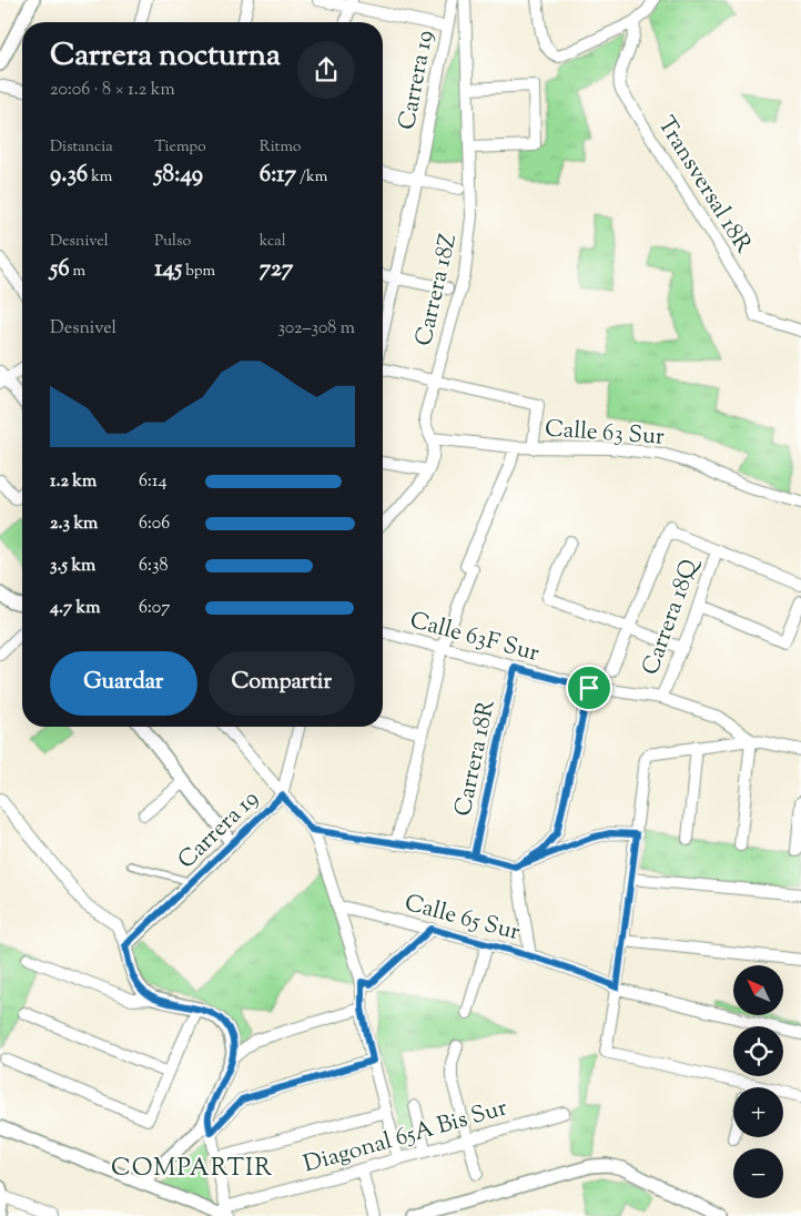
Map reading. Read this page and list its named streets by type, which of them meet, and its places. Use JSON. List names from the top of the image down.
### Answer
{
  "streets": {
    "street": [
      "Carrera 19",
      "Transversal 18R",
      "Carrera 18Z",
      "Calle 63 Sur",
      "Carrera 18Q",
      "Calle 63F Sur",
      "Carrera 18R",
      "Calle 65 Sur",
      "Diagonal 65A Bis Sur"
    ]
  },
  "crossings": [
    ["Carrera 18Z", "Calle 63 Sur"],
    ["Carrera 18Q", "Calle 63F Sur"],
    ["Calle 63F Sur", "Carrera 18R"]
  ],
  "districts": ["COMPARTIR"],
  "north": "top left",
  "page": {
    "heading": ["Carrera nocturna", "20:06 · 8 × 1.2 km"],
    "stats": [
      ["Distancia", "9.36 km"],
      ["Tiempo", "58:49"],
      ["Ritmo", "6:17 /km"],
      ["Desnivel", "56 m"],
      ["Pulso", "145 bpm"],
      ["kcal", "727"]
    ],
    "chart": ["Desnivel", "302–308 m"],
    "list": [
      {
        "name": "1.2 km",
        "note": "6:14"
      },
      {
        "name": "2.3 km",
        "note": "6:06"
      },
      {
        "name": "3.5 km",
        "note": "6:38"
      },
      {
        "name": "4.7 km",
        "note": "6:07"
      }
    ],
    "buttons": ["Guardar", "Compartir"],
    "map_buttons": ["+", "−"]
  }
}
